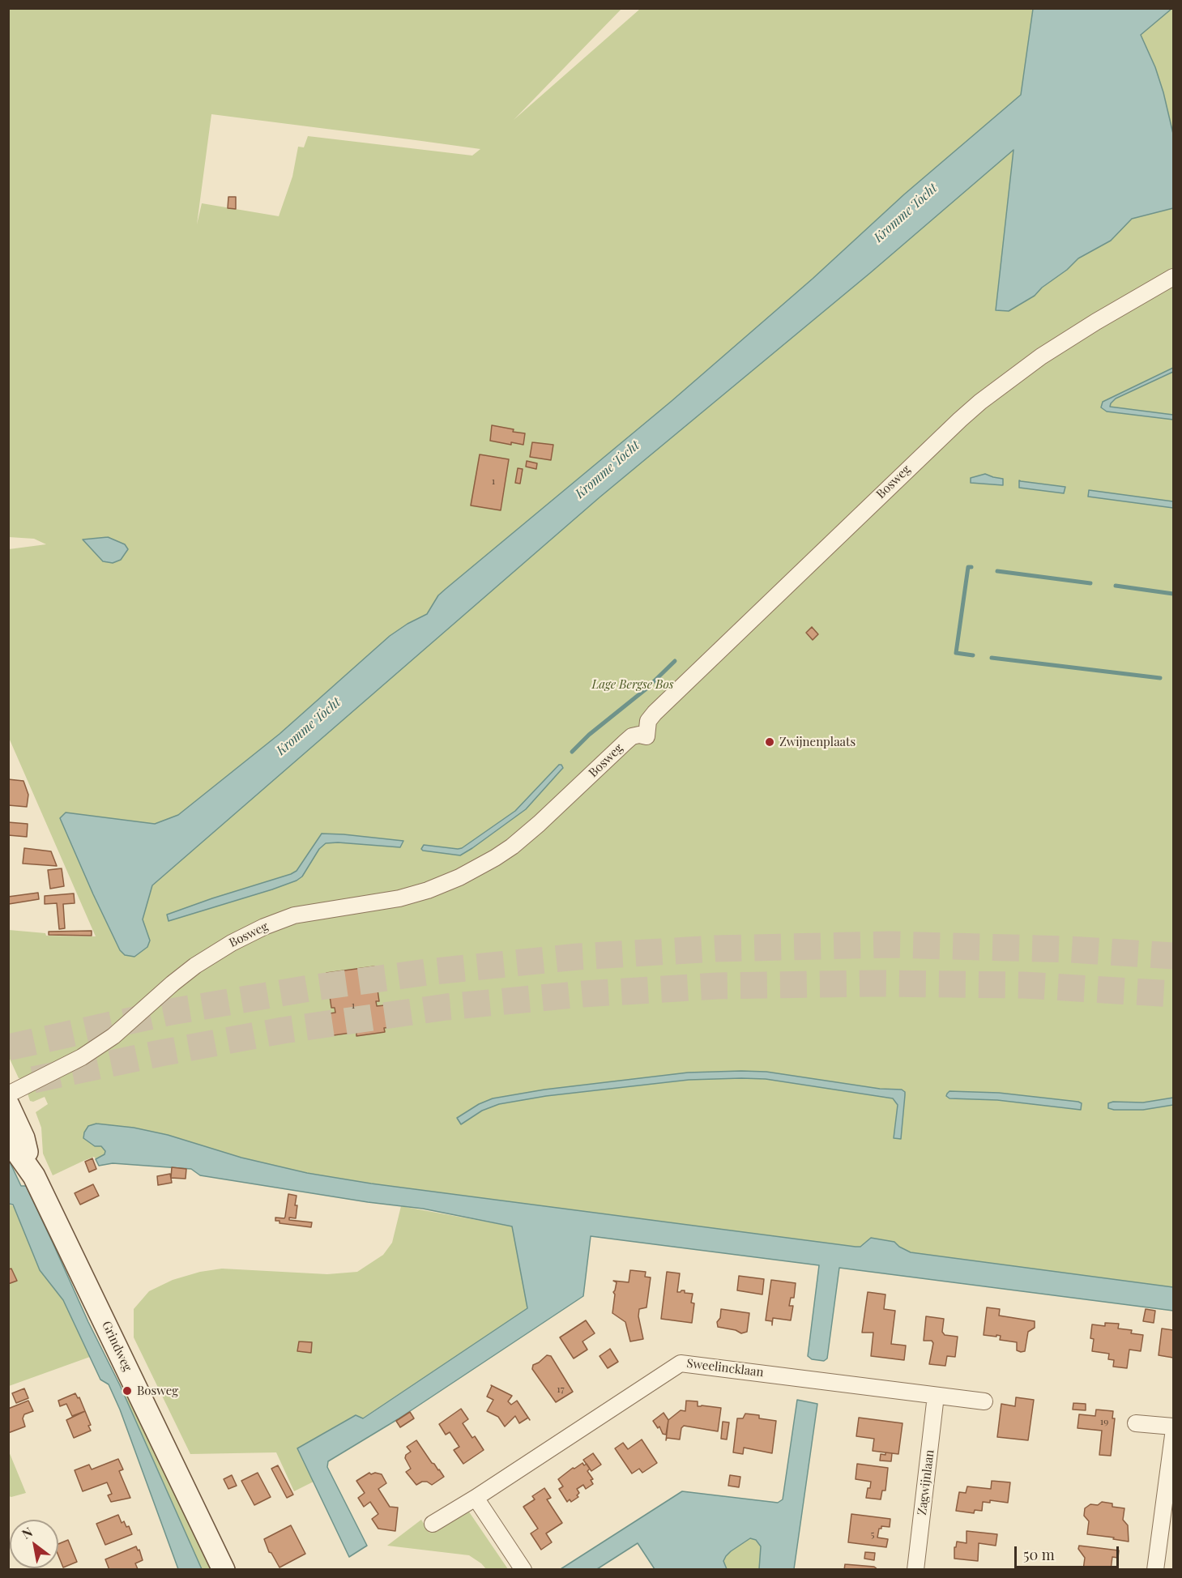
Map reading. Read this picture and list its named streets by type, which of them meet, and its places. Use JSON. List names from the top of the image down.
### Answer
{
  "streets": {
    "street": [
      "Bosweg",
      "Grindweg",
      "Sweelincklaan",
      "Zagwijnlaan"
    ]
  },
  "crossings": [
    ["Sweelincklaan", "Zagwijnlaan"]
  ],
  "water": ["Kromme Tocht"],
  "parks": ["Lage Bergse Bos"],
  "places": ["Zwijnenplaats", "Bosweg"],
  "house_numbers": [
    "1",
    "1",
    "17",
    "19",
    "5"
  ],
  "scale_bar": "50 m",
  "north": "top left"
}
